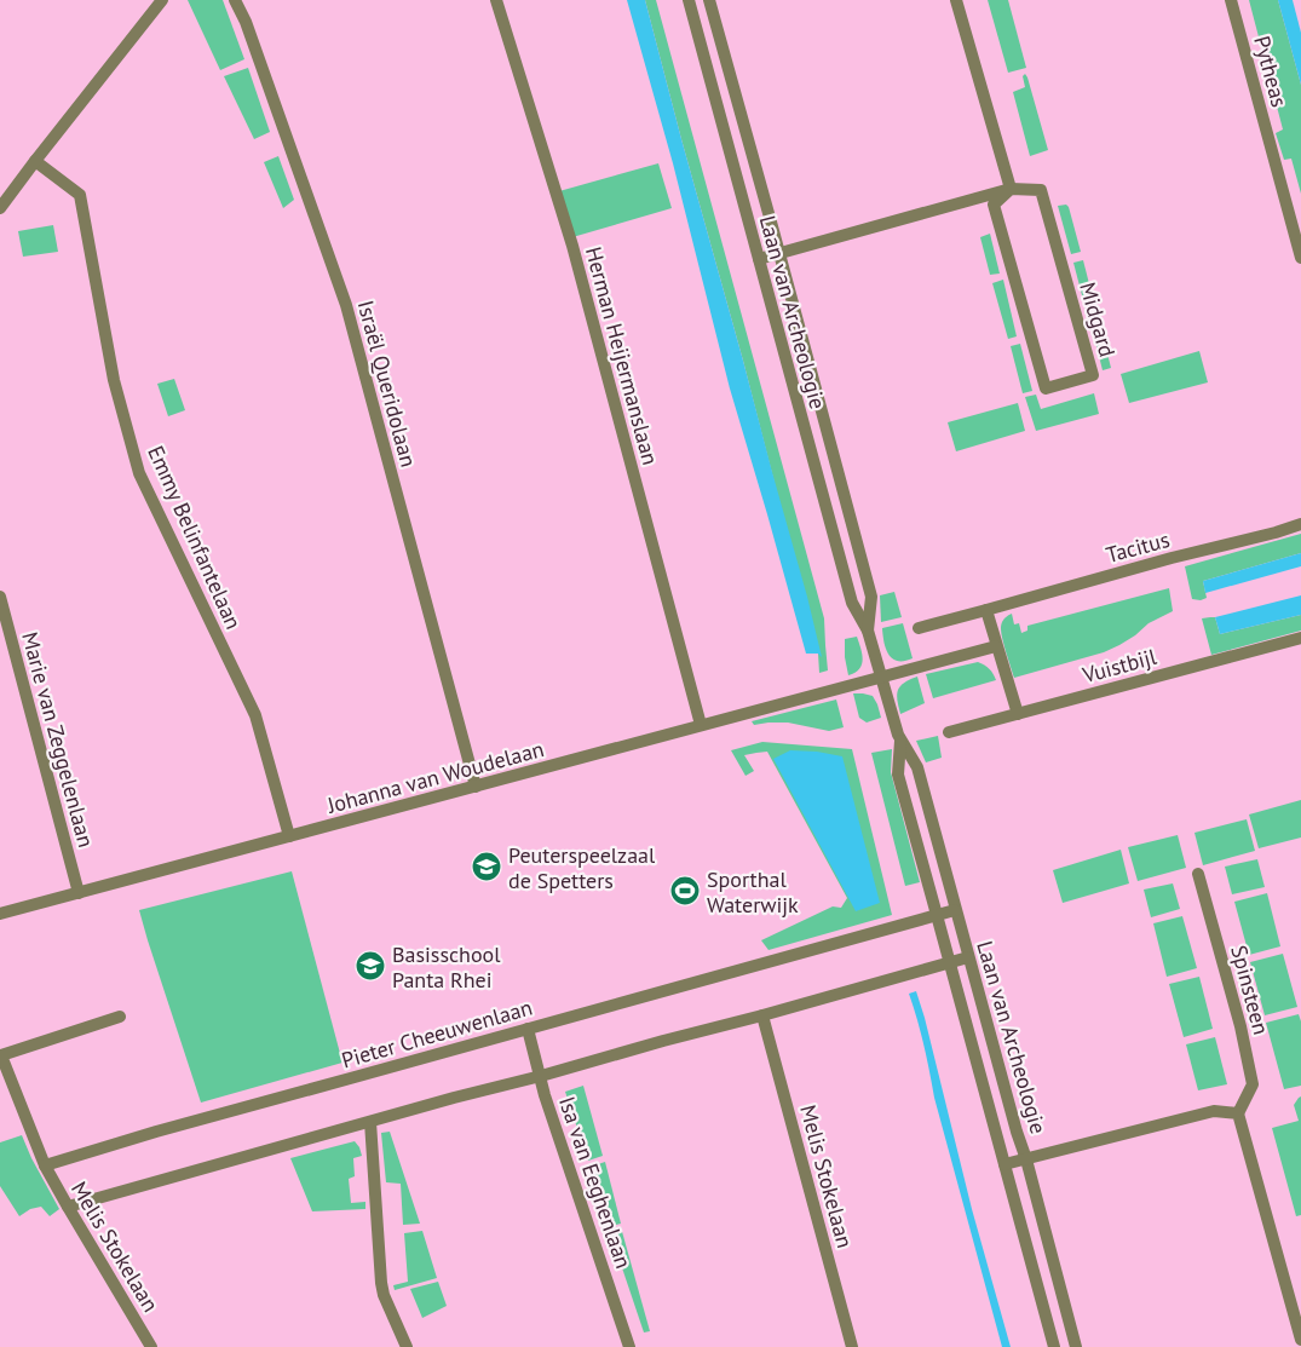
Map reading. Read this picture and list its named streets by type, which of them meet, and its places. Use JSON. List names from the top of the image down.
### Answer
{
  "streets": {
    "street": [
      "Pytheas",
      "Laan van Archeologie",
      "Midgard",
      "Herman Heijermanslaan",
      "Israël Queridolaan",
      "Emmy Belinfantelaan",
      "Tacitus",
      "Vuistbijl",
      "Marie van Zeggelenlaan",
      "Johanna van Woudelaan",
      "Spinsteen",
      "Pieter Cheeuwenlaan",
      "Melis Stokelaan",
      "Isa van Eeghenlaan"
    ]
  },
  "crossings": [
    ["Laan van Archeologie", "Midgard"],
    ["Laan van Archeologie", "Johanna van Woudelaan"],
    ["Laan van Archeologie", "Pieter Cheeuwenlaan"],
    ["Herman Heijermanslaan", "Johanna van Woudelaan"],
    ["Israël Queridolaan", "Johanna van Woudelaan"],
    ["Emmy Belinfantelaan", "Johanna van Woudelaan"],
    ["Marie van Zeggelenlaan", "Johanna van Woudelaan"],
    ["Pieter Cheeuwenlaan", "Melis Stokelaan"],
    ["Pieter Cheeuwenlaan", "Isa van Eeghenlaan"]
  ],
  "places": {
    "school or university": ["Peuterspeelzaal de Spetters", "Basisschool Panta Rhei"],
    "sports": ["Sporthal Waterwijk"]
  }
}
